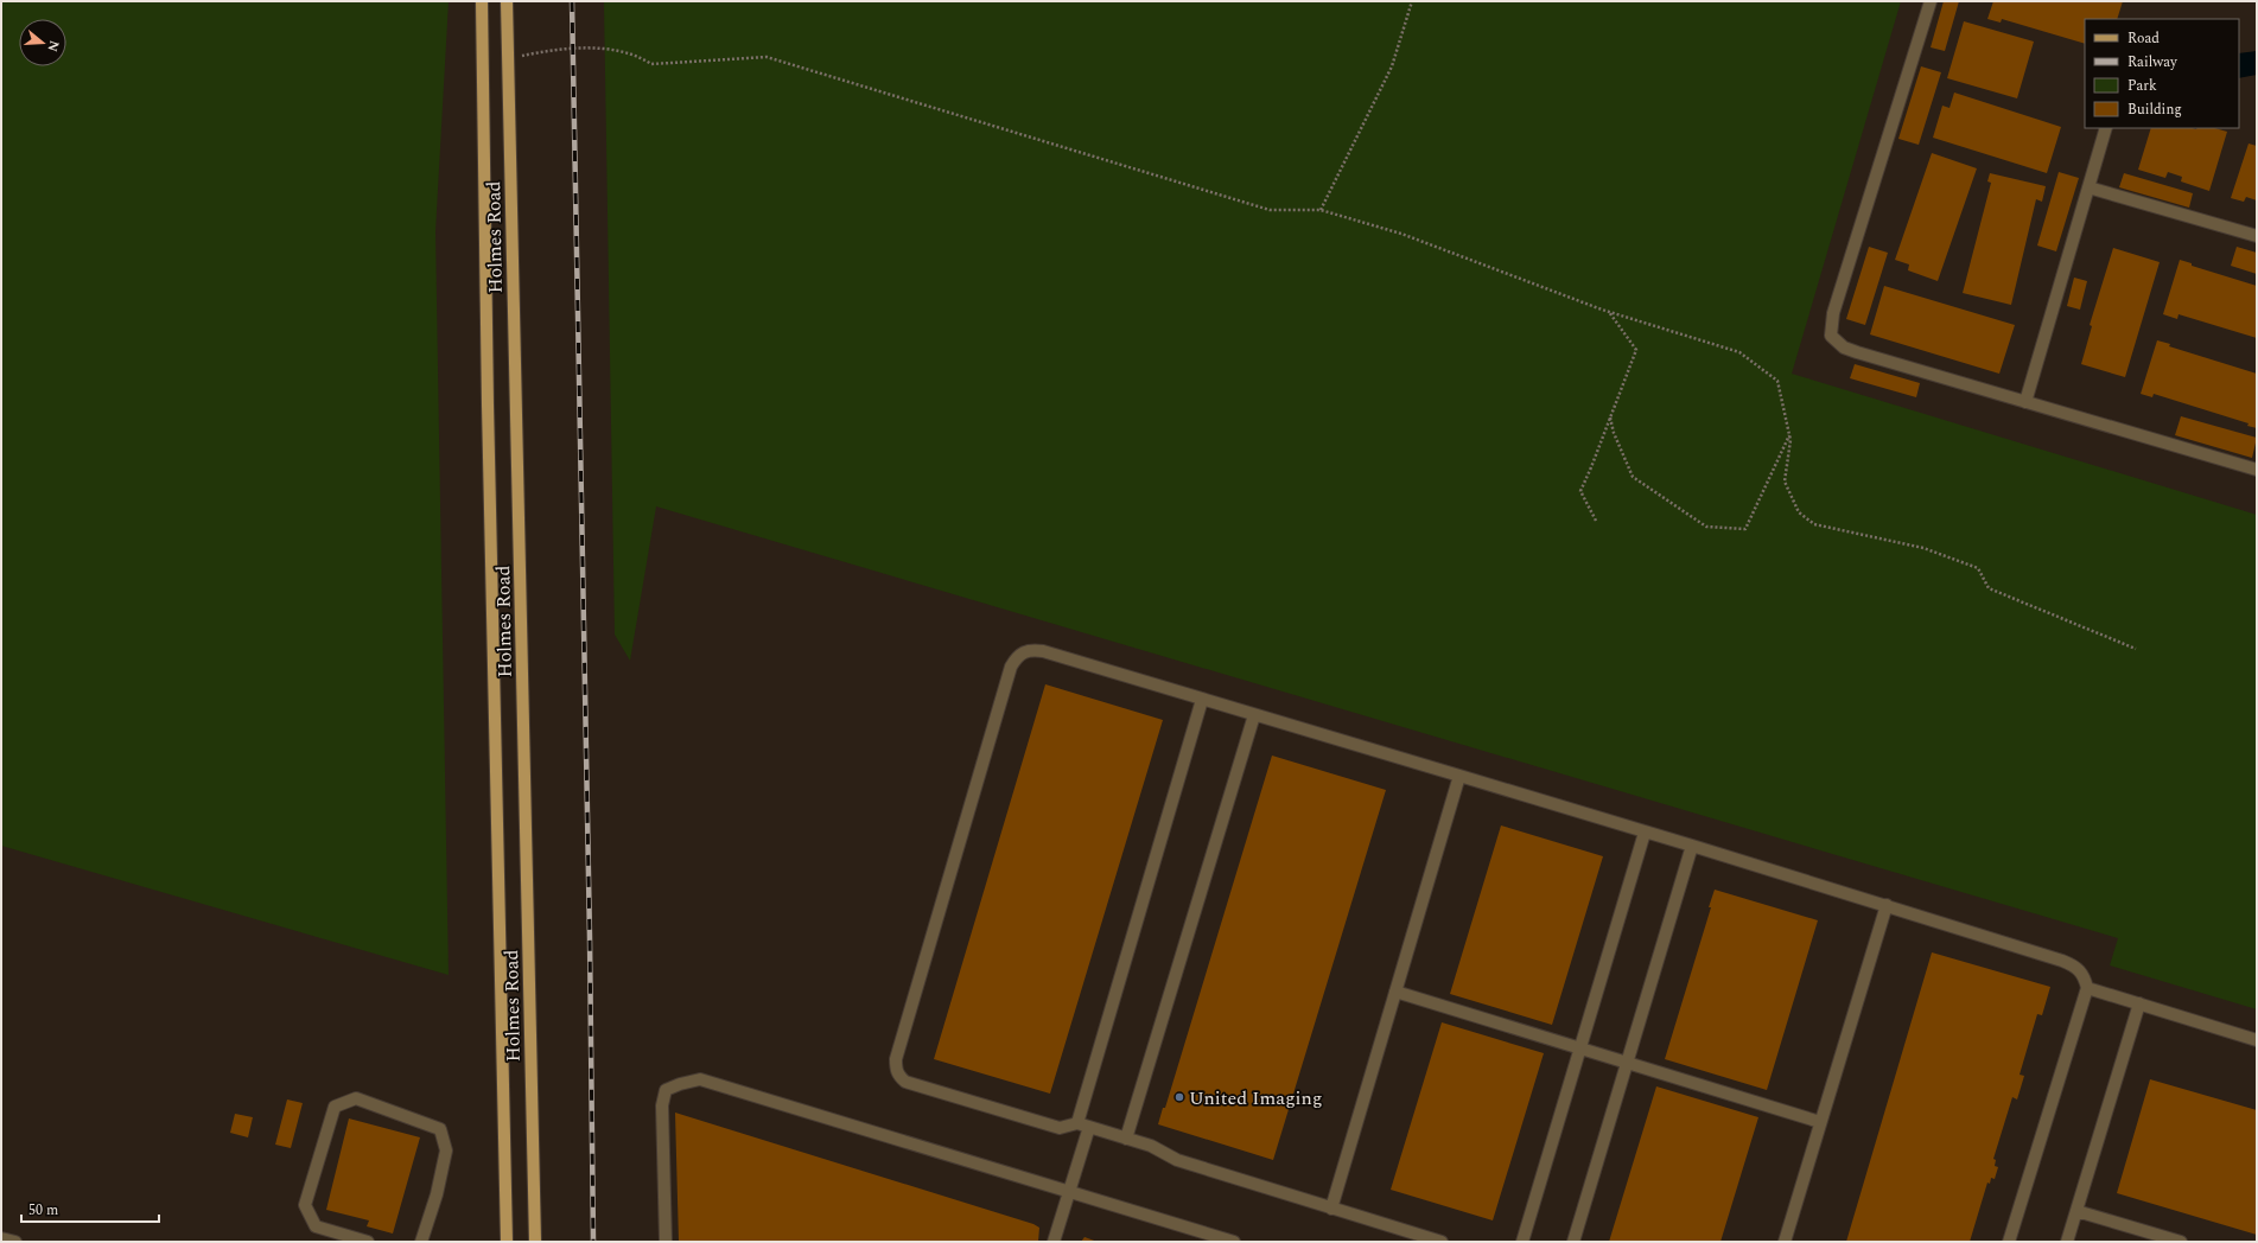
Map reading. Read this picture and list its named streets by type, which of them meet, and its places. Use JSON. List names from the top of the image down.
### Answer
{
  "streets": {
    "main road": ["Holmes Road"]
  },
  "places": ["United Imaging"],
  "legend": [
    "Road",
    "Railway",
    "Park",
    "Building"
  ],
  "scale_bar": "50 m",
  "north": "right"
}
